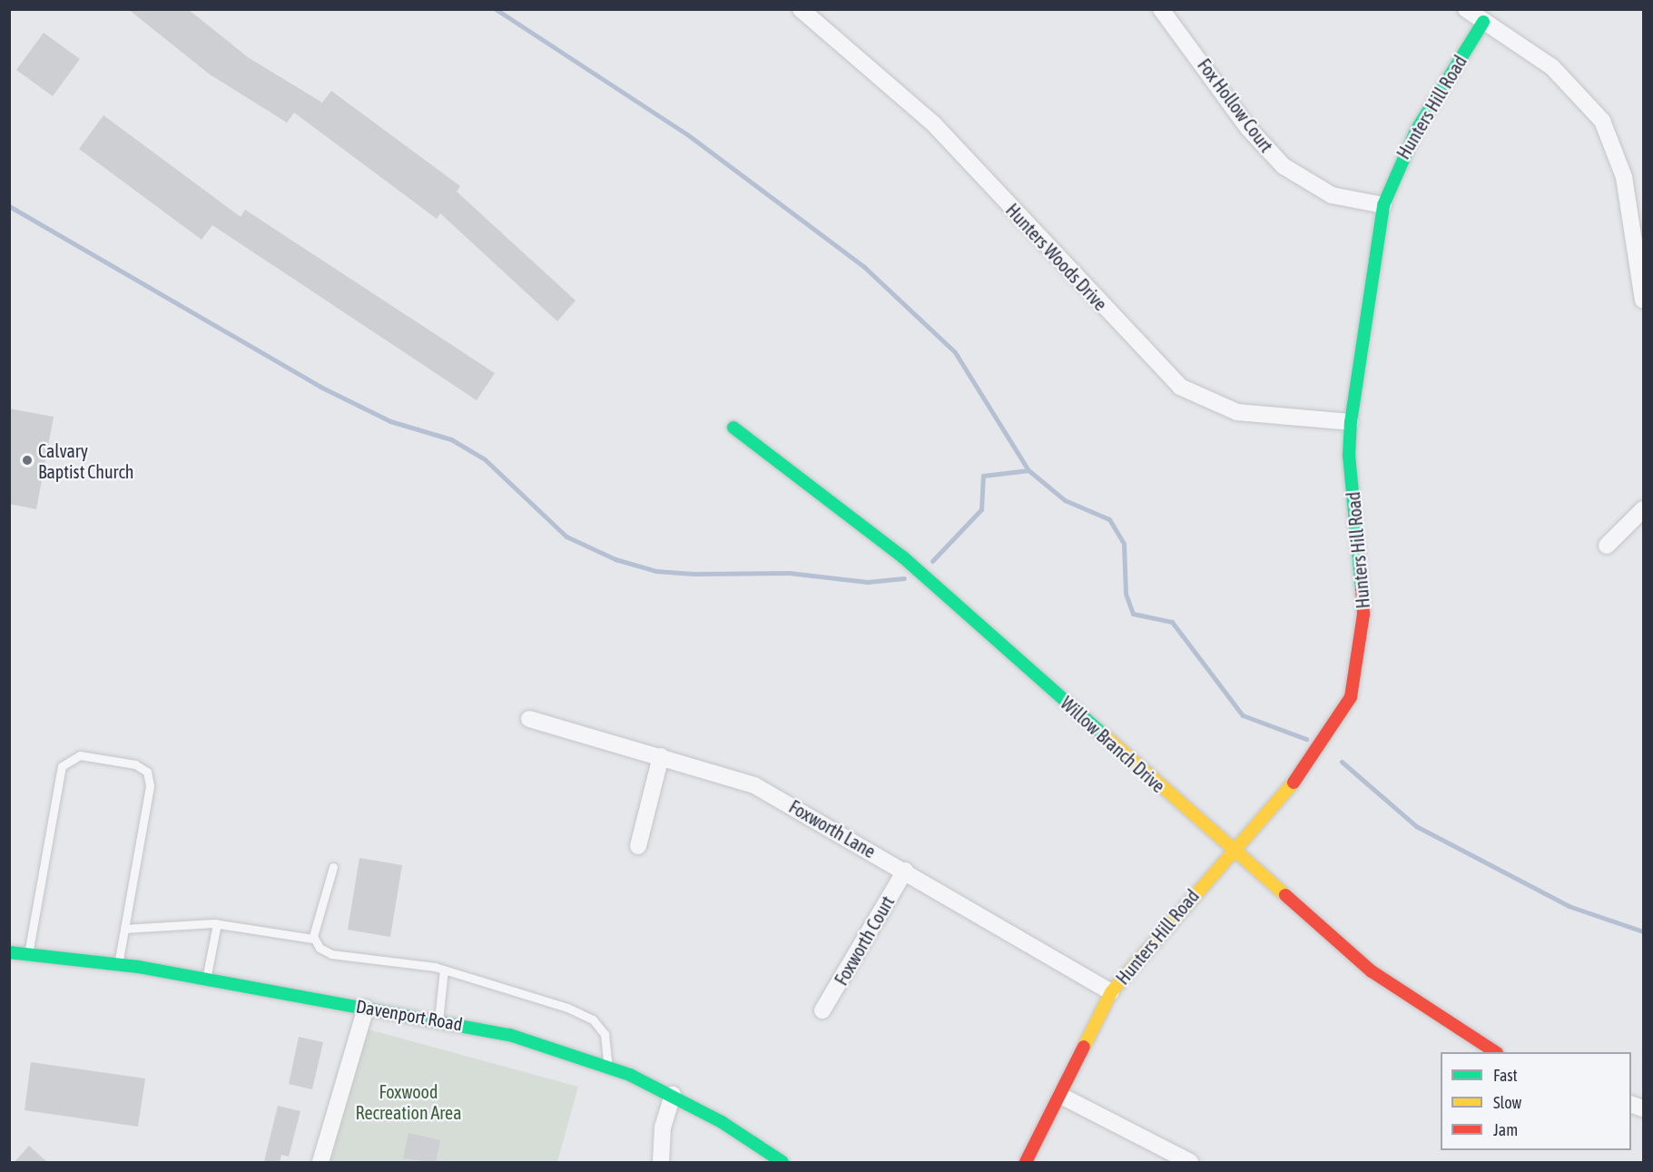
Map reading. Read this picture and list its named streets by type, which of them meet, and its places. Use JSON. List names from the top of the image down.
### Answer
{
  "streets": {
    "street": [
      "Fox Hollow Court",
      "Hunters Hill Road",
      "Hunters Woods Drive",
      "Willow Branch Drive",
      "Foxworth Lane",
      "Foxworth Court",
      "Davenport Road"
    ]
  },
  "crossings": [
    ["Fox Hollow Court", "Hunters Hill Road"],
    ["Hunters Hill Road", "Hunters Woods Drive"],
    ["Hunters Hill Road", "Willow Branch Drive"],
    ["Hunters Hill Road", "Foxworth Lane"],
    ["Foxworth Lane", "Foxworth Court"]
  ],
  "parks": ["Foxwood Recreation Area"],
  "places": ["Calvary Baptist Church"],
  "legend": ["Fast", "Slow", "Jam"]
}
